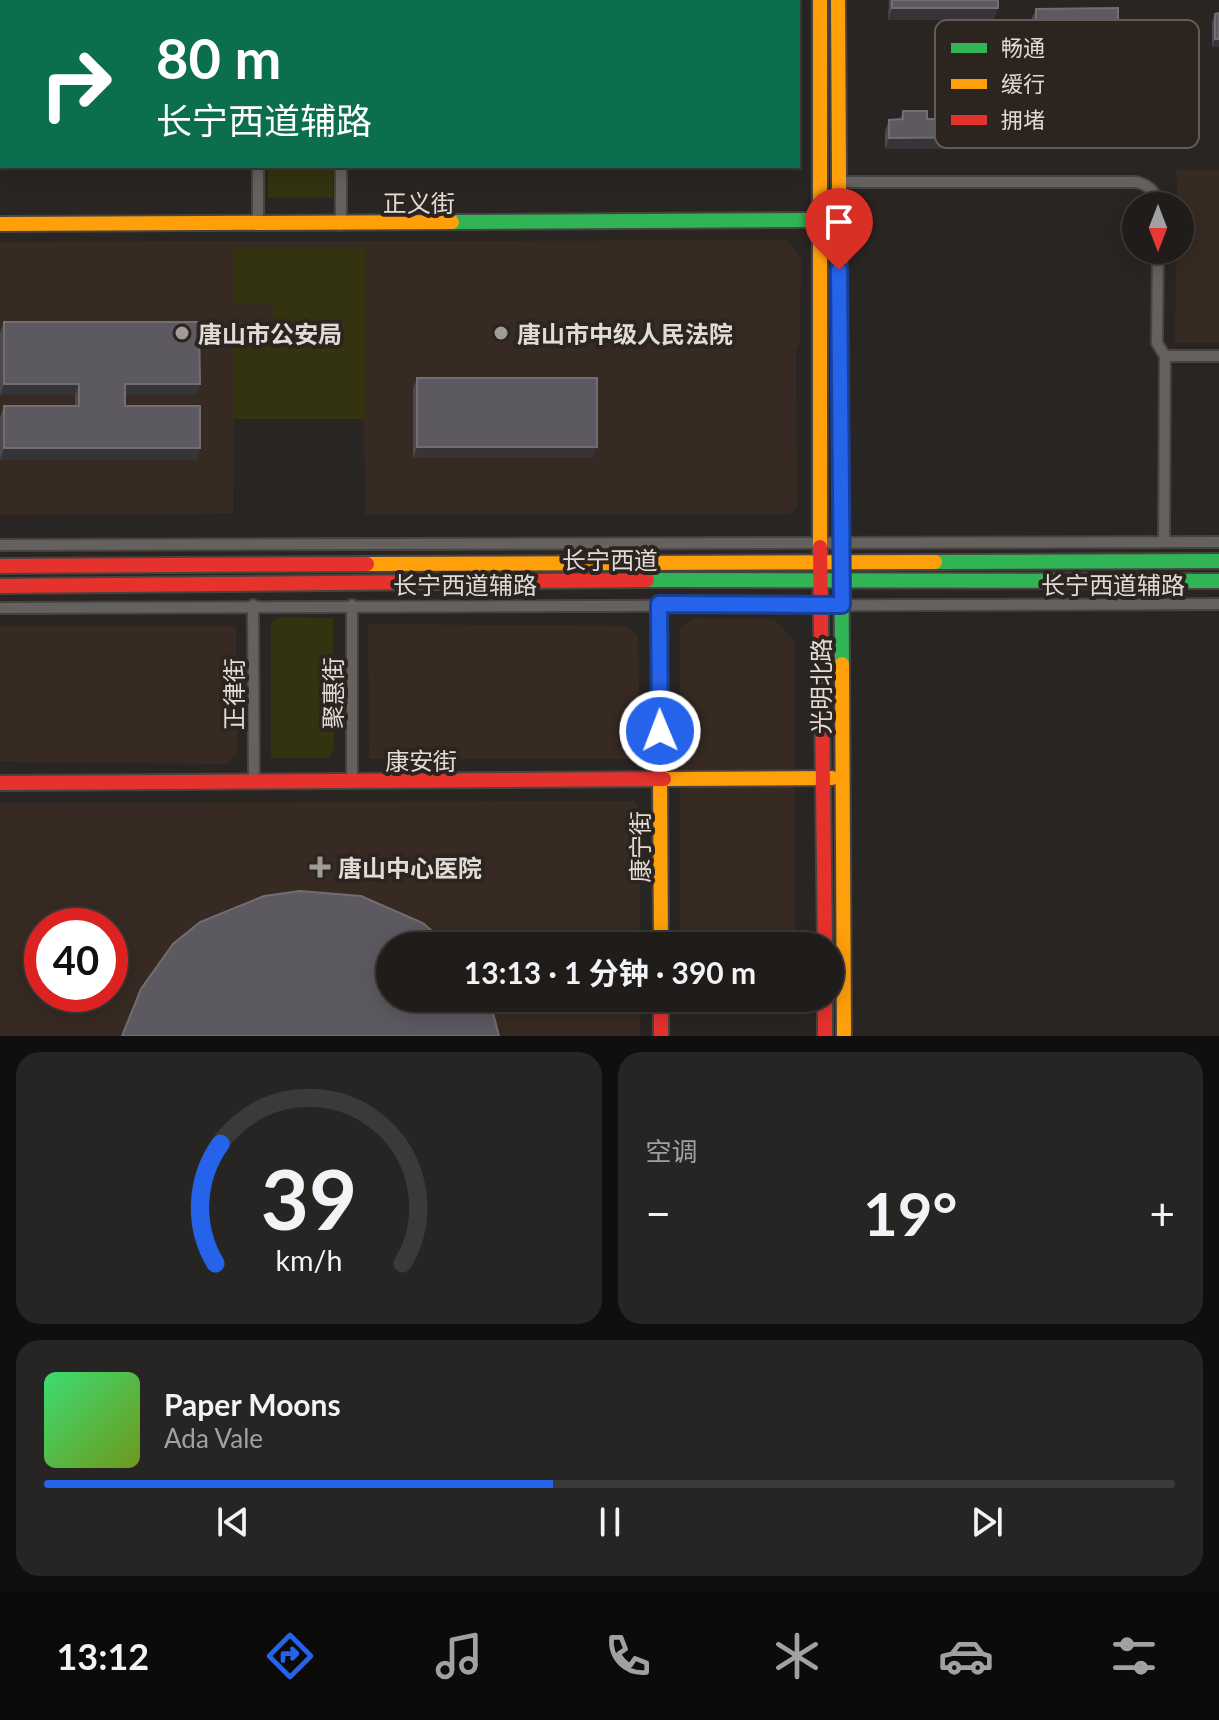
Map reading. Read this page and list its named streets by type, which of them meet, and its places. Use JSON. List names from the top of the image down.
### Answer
{
  "streets": {
    "main road": [
      "正义街",
      "长宁西道",
      "光明北路",
      "康安街",
      "康宁街"
    ],
    "street": ["长宁西道辅路", "聚惠街", "正律街"]
  },
  "crossings": [
    ["正义街", "光明北路"],
    ["长宁西道", "光明北路"],
    ["长宁西道辅路", "光明北路"],
    ["长宁西道辅路", "聚惠街"],
    ["长宁西道辅路", "正律街"],
    ["长宁西道辅路", "康宁街"],
    ["光明北路", "康安街"],
    ["聚惠街", "康安街"],
    ["正律街", "康安街"],
    ["康安街", "康宁街"]
  ],
  "places": {
    "other": ["唐山市公安局", "唐山市中级人民法院"],
    "health": ["唐山中心医院"]
  },
  "legend": ["畅通", "缓行", "拥堵"],
  "north": "bottom",
  "page": {
    "turn": ["80 m", "长宁西道辅路"],
    "limit": "40",
    "trip": "13:13 · 1 分钟 · 390 m",
    "tile": "空调",
    "heat": ["−", "19°", "+"],
    "song": ["Paper Moons", "Ada Vale"],
    "tabs": "13:12",
    "gauge": ["39", "km/h"]
  }
}
